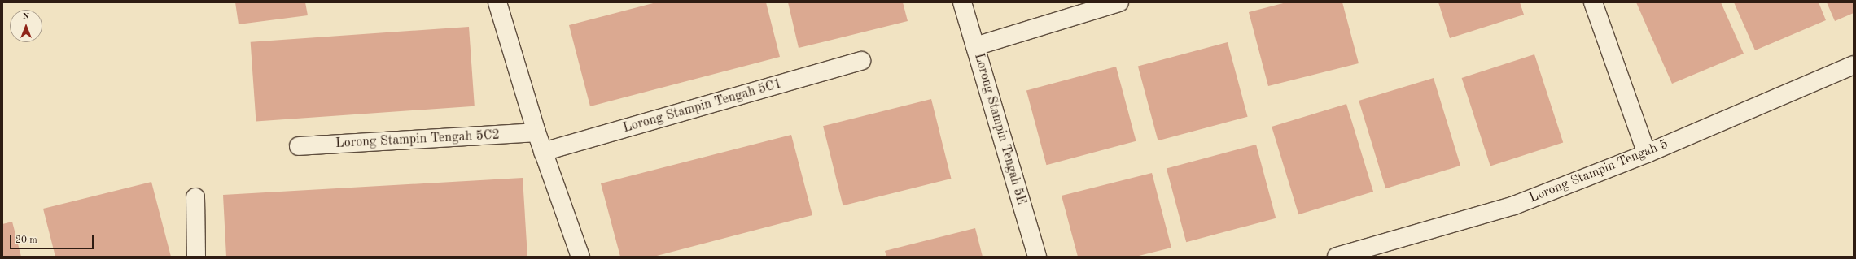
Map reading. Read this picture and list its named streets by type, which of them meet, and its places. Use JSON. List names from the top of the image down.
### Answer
{
  "streets": {
    "street": [
      "Lorong Stampin Tengah 5C1",
      "Lorong Stampin Tengah 5E",
      "Lorong Stampin Tengah 5C2",
      "Lorong Stampin Tengah 5"
    ]
  },
  "scale_bar": "20 m",
  "north": "top"
}
